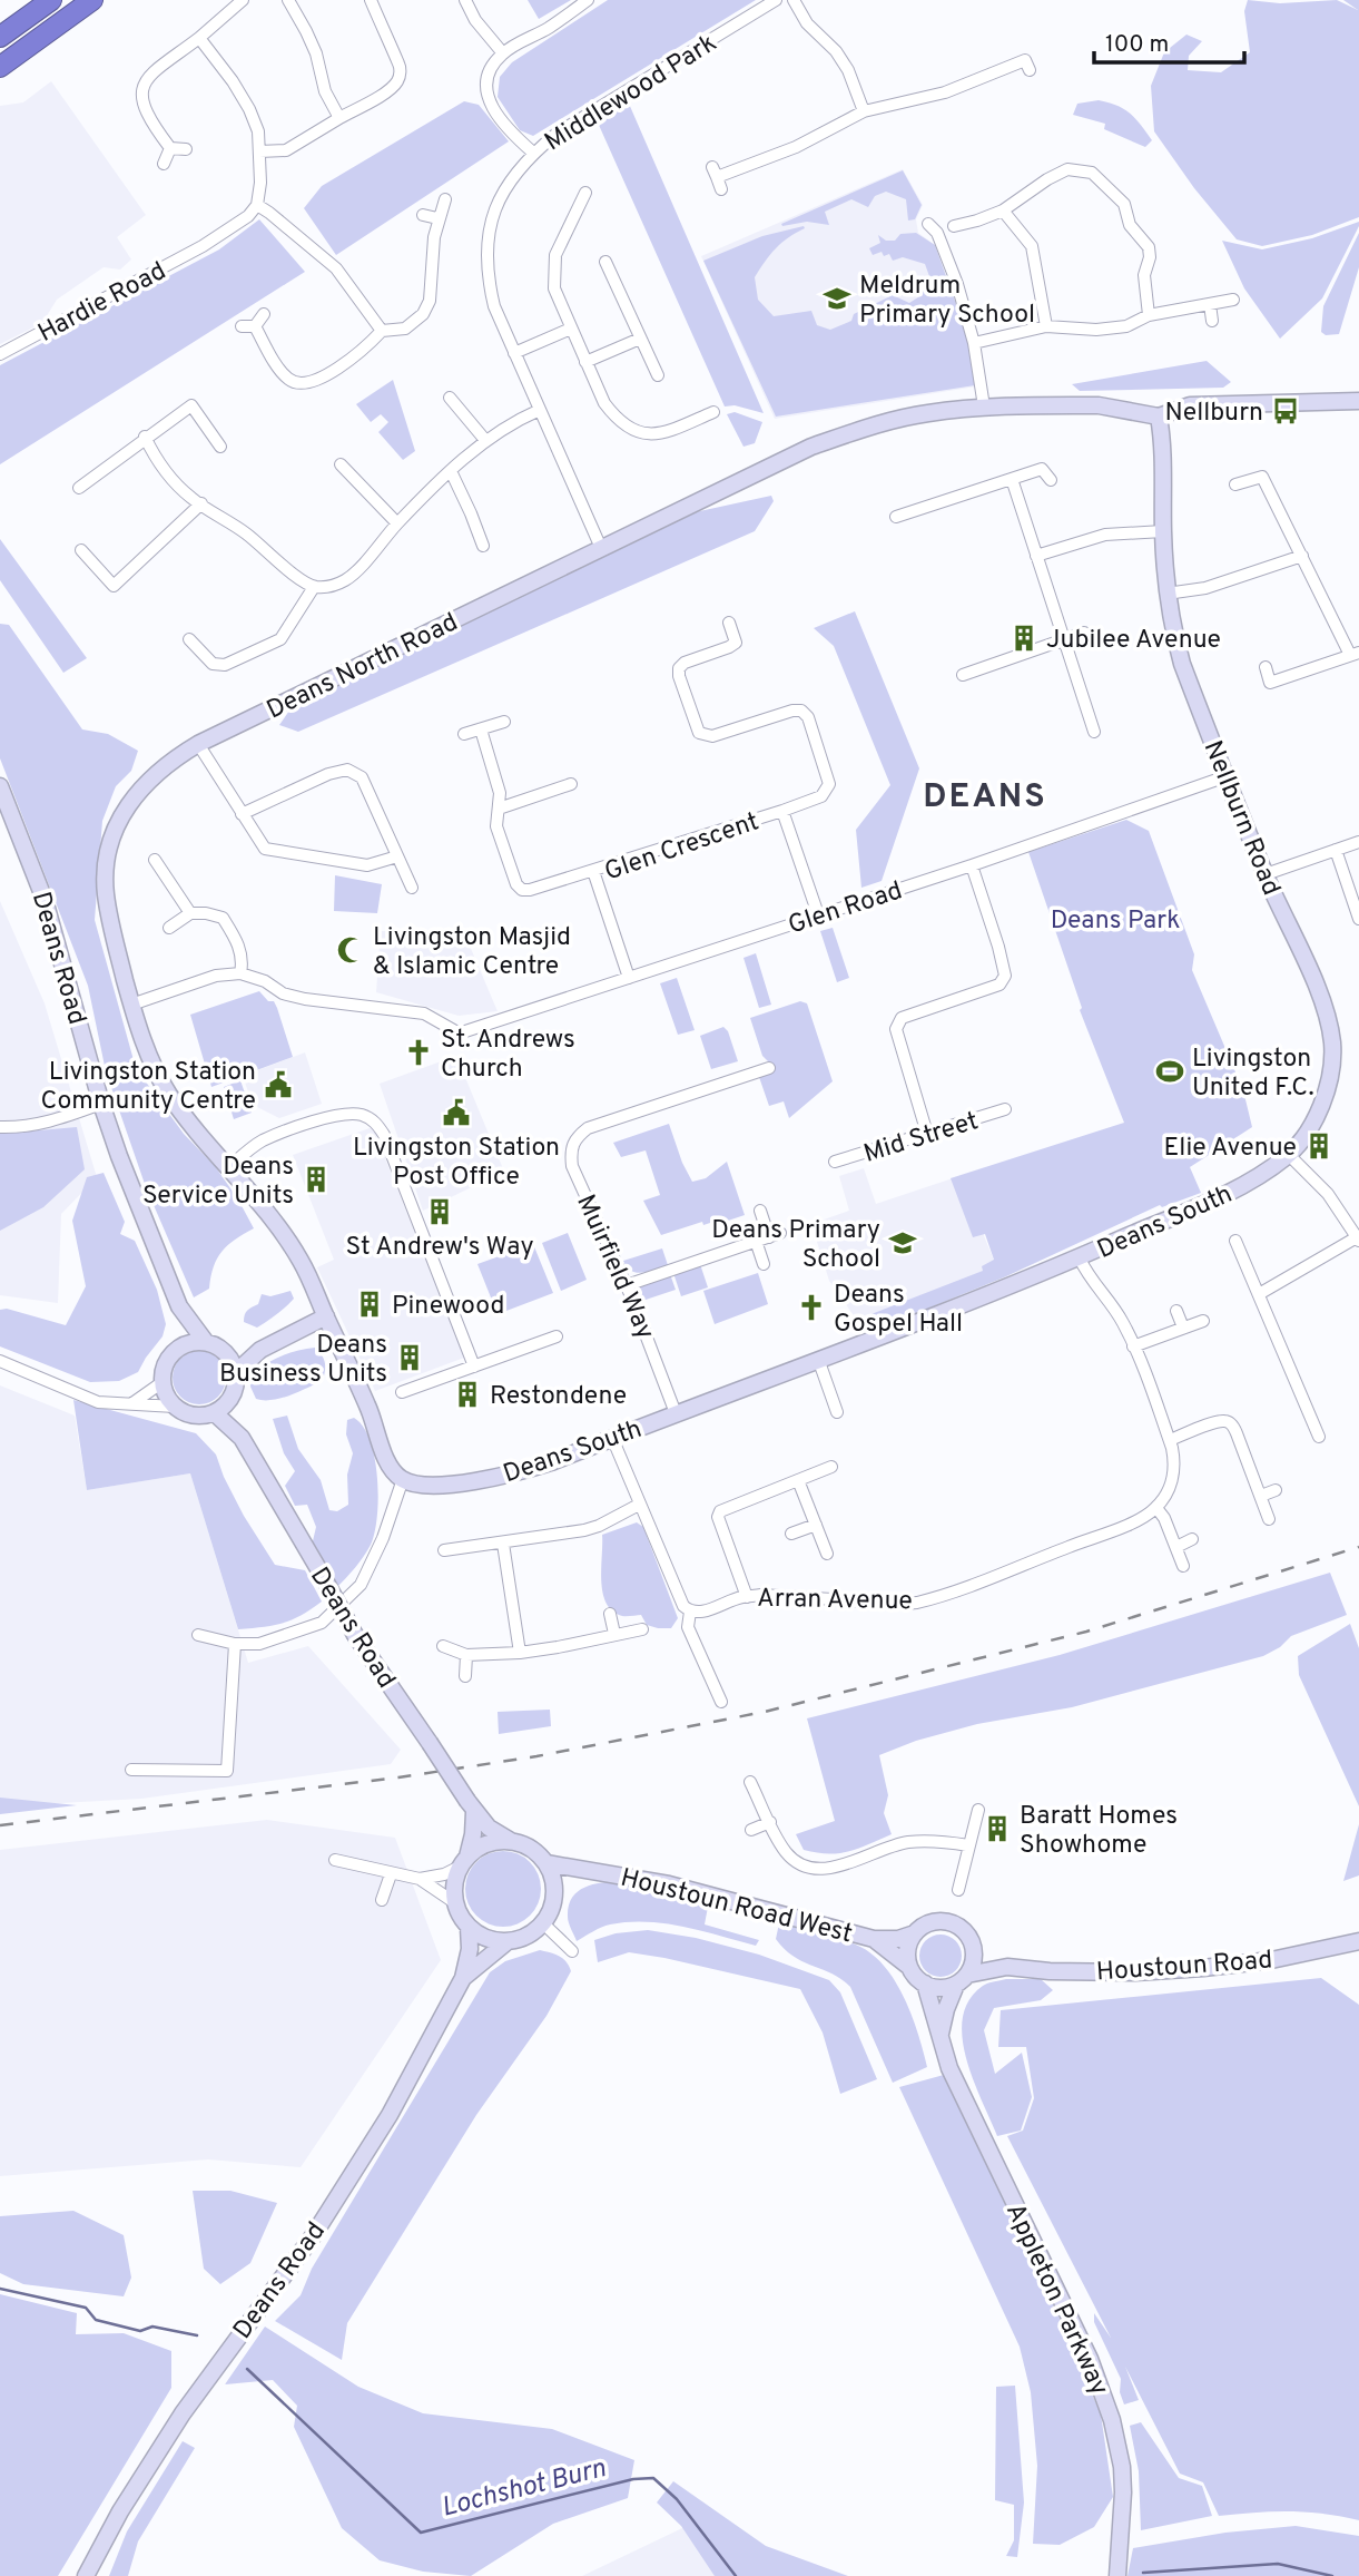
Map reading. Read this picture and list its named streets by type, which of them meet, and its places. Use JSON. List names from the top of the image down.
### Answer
{
  "streets": {
    "street": [
      "Middlewood Park",
      "Hardie Road",
      "Deans North Road",
      "Nellburn Road",
      "Glen Crescent",
      "Glen Road",
      "Deans Road",
      "Mid Street",
      "Deans South",
      "Muirfield Way",
      "Arran Avenue",
      "Houstoun Road West",
      "Houstoun Road",
      "Appleton Parkway"
    ]
  },
  "crossings": [
    ["Middlewood Park", "Deans North Road"],
    ["Deans North Road", "Nellburn Road"],
    ["Nellburn Road", "Glen Road"],
    ["Nellburn Road", "Deans South"],
    ["Glen Crescent", "Glen Road"],
    ["Deans Road", "Houstoun Road West"],
    ["Deans South", "Muirfield Way"],
    ["Houstoun Road West", "Houstoun Road"],
    ["Houstoun Road West", "Appleton Parkway"],
    ["Houstoun Road", "Appleton Parkway"]
  ],
  "districts": ["DEANS"],
  "water": ["Lochshot Burn"],
  "parks": ["Deans Park"],
  "places": {
    "school or university": ["Meldrum Primary School", "Deans Primary School"],
    "bus stop": ["Nellburn"],
    "building": [
      "Jubilee Avenue",
      "Elie Avenue",
      "Deans Service Units",
      "St Andrew's Way",
      "Pinewood",
      "Deans Business Units",
      "Restondene",
      "Baratt Homes Showhome"
    ],
    "mosque": ["Livingston Masjid & Islamic Centre"],
    "church": ["St. Andrews Church", "Deans Gospel Hall"],
    "sports": ["Livingston United F.C."],
    "public building": ["Livingston Station Community Centre", "Livingston Station Post Office"]
  },
  "scale_bar": "100 m"
}
